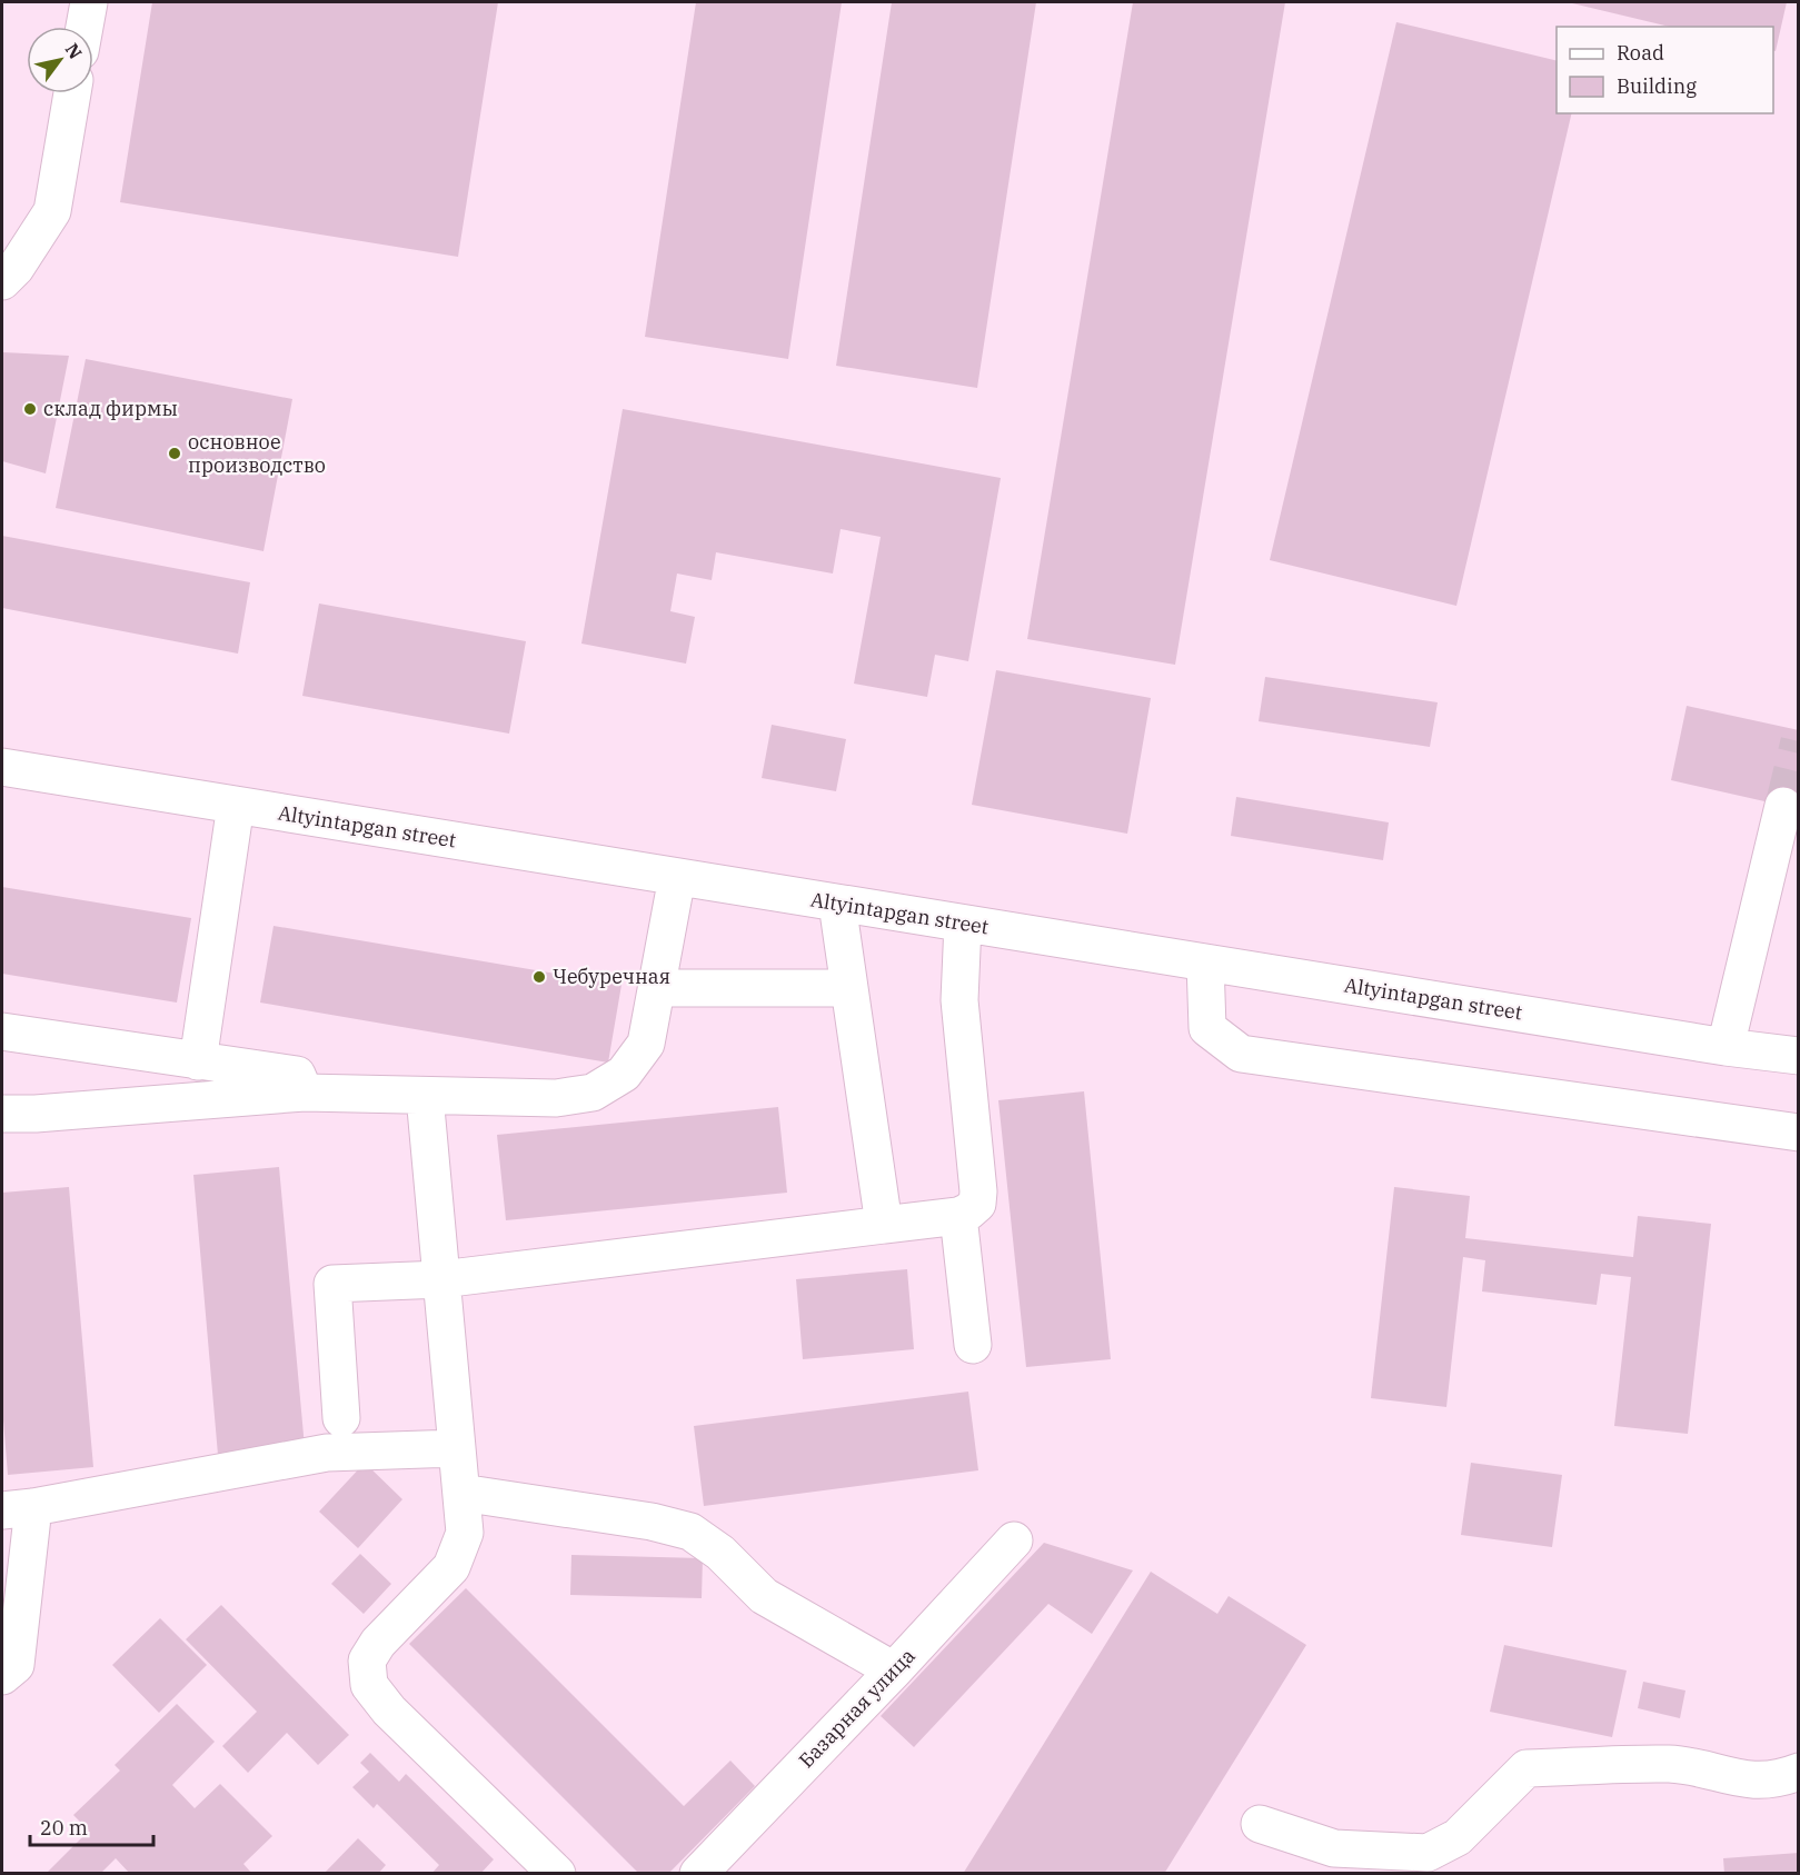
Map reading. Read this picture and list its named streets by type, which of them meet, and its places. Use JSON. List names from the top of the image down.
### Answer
{
  "streets": {
    "street": ["Altyintapgan street", "Базарная улица"]
  },
  "places": ["склад фирмы", "основное производство", "Чебуречная"],
  "legend": ["Road", "Building"],
  "scale_bar": "20 m",
  "north": "top right"
}
